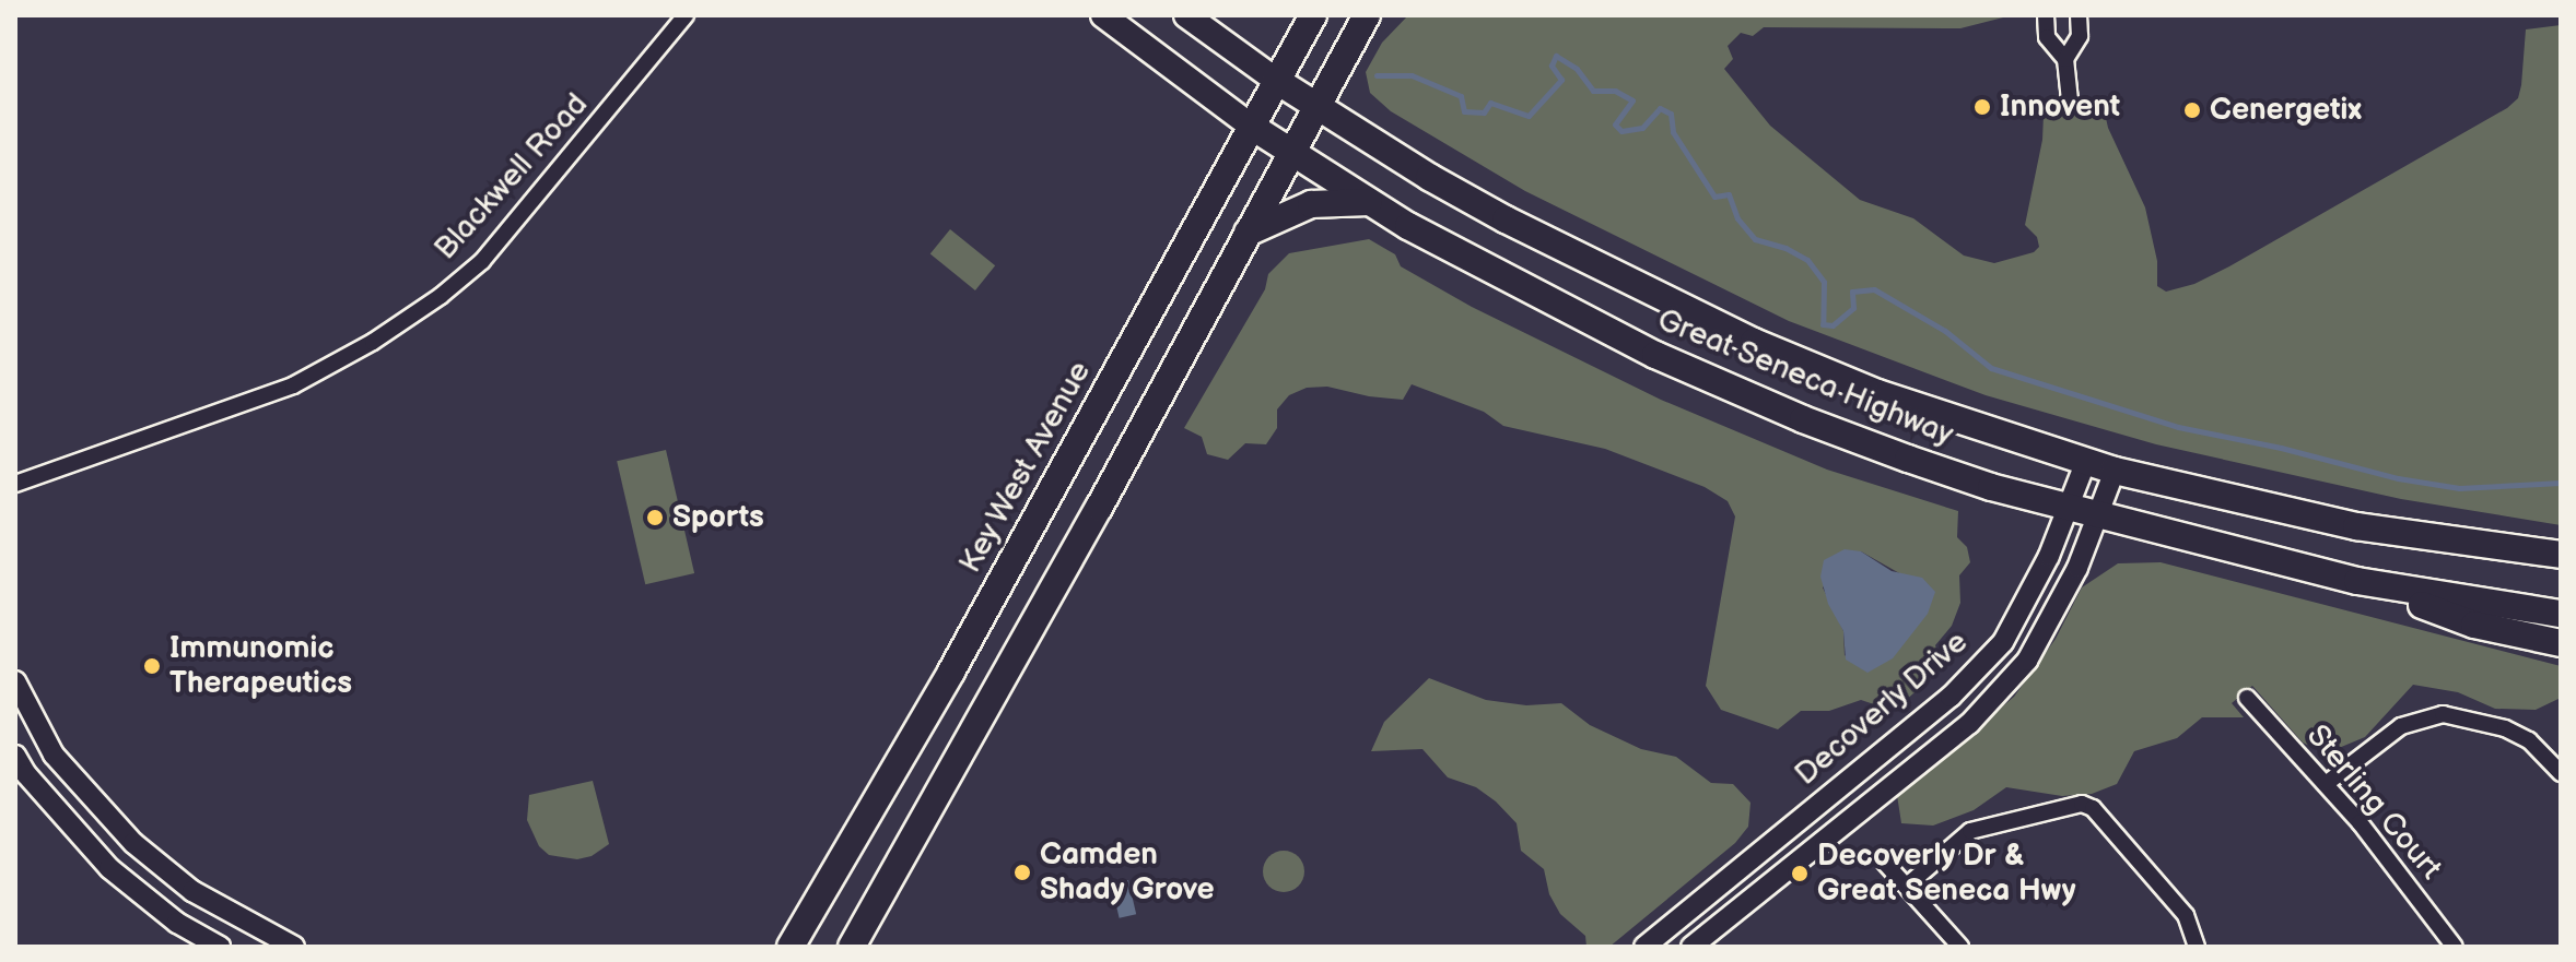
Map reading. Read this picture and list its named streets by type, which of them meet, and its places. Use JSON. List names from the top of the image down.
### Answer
{
  "streets": {
    "main road": ["Great Seneca Highway", "Key West Avenue"],
    "street": ["Blackwell Road", "Decoverly Drive", "Sterling Court"]
  },
  "crossings": [
    ["Great Seneca Highway", "Key West Avenue"],
    ["Great Seneca Highway", "Decoverly Drive"]
  ],
  "places": [
    "Innovent",
    "Cenergetix",
    "Sports",
    "Immunomic Therapeutics",
    "Camden Shady Grove",
    "Decoverly Dr & Great Seneca Hwy"
  ]
}
